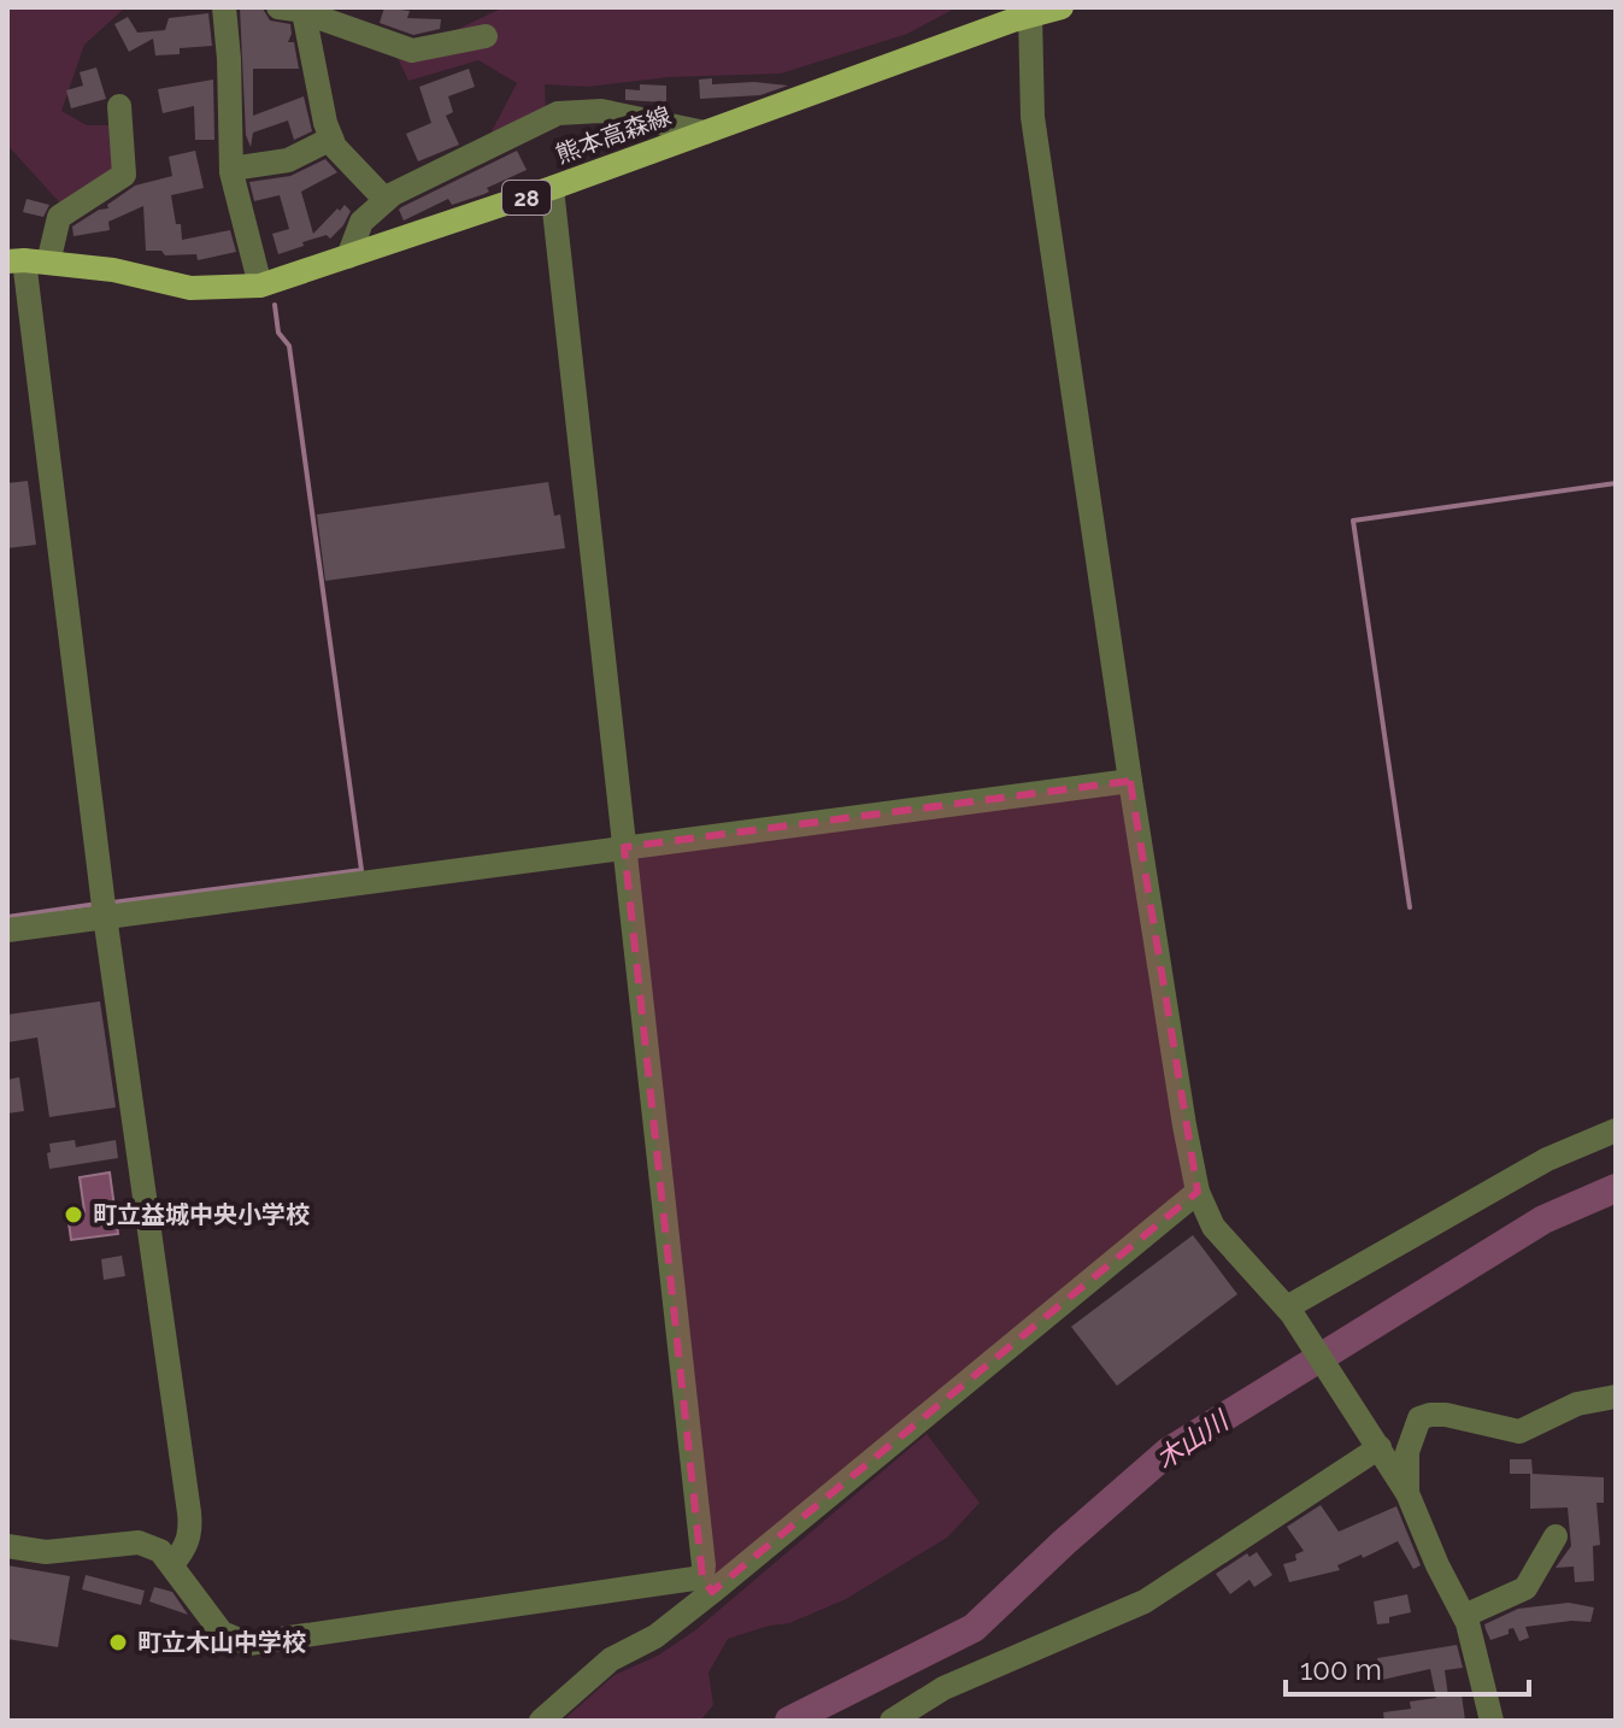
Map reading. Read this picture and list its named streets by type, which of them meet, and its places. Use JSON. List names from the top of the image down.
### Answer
{
  "streets": {
    "main road": ["熊本高森線", "28"]
  },
  "water": ["木山川"],
  "places": ["町立益城中央小学校", "町立木山中学校"],
  "scale_bar": "100 m"
}
